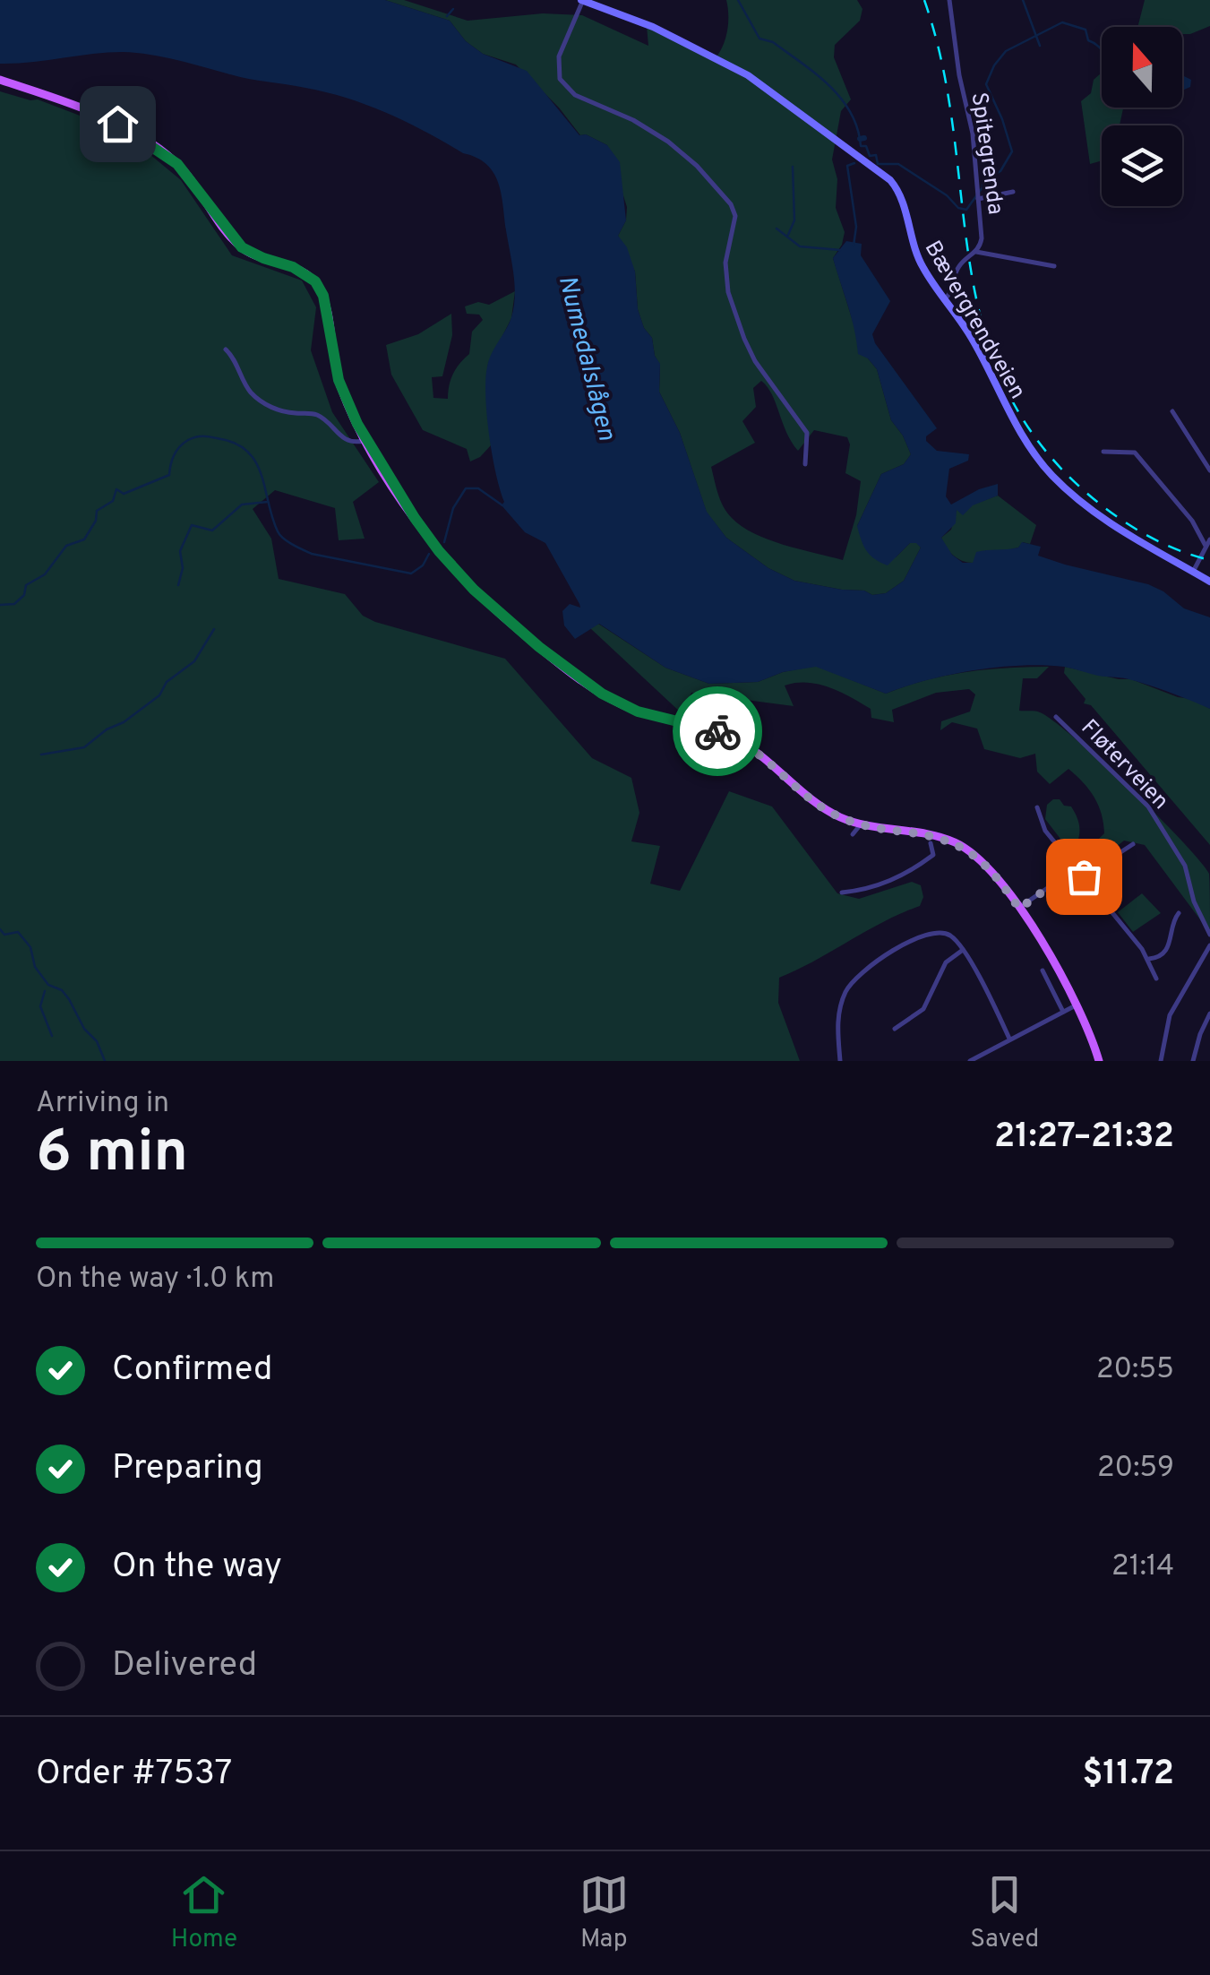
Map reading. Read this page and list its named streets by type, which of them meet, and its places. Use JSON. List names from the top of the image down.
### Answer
{
  "streets": {
    "main road": ["Bævergrendveien"],
    "street": ["Spitegrenda", "Fløterveien"]
  },
  "crossings": [
    ["Spitegrenda", "Bævergrendveien"]
  ],
  "water": ["Numedalslågen"],
  "north": "top",
  "page": {
    "heading": ["6 min", "Arriving in", "21:27–21:32"],
    "panel": ["Order #7537", "$11.72"],
    "bar": "On the way · 1.0 km",
    "list": [
      ["Confirmed", "20:55"],
      ["Preparing", "20:59"],
      ["On the way", "21:14"],
      "Delivered"
    ],
    "tabs": ["Home", "Map", "Saved"]
  }
}
